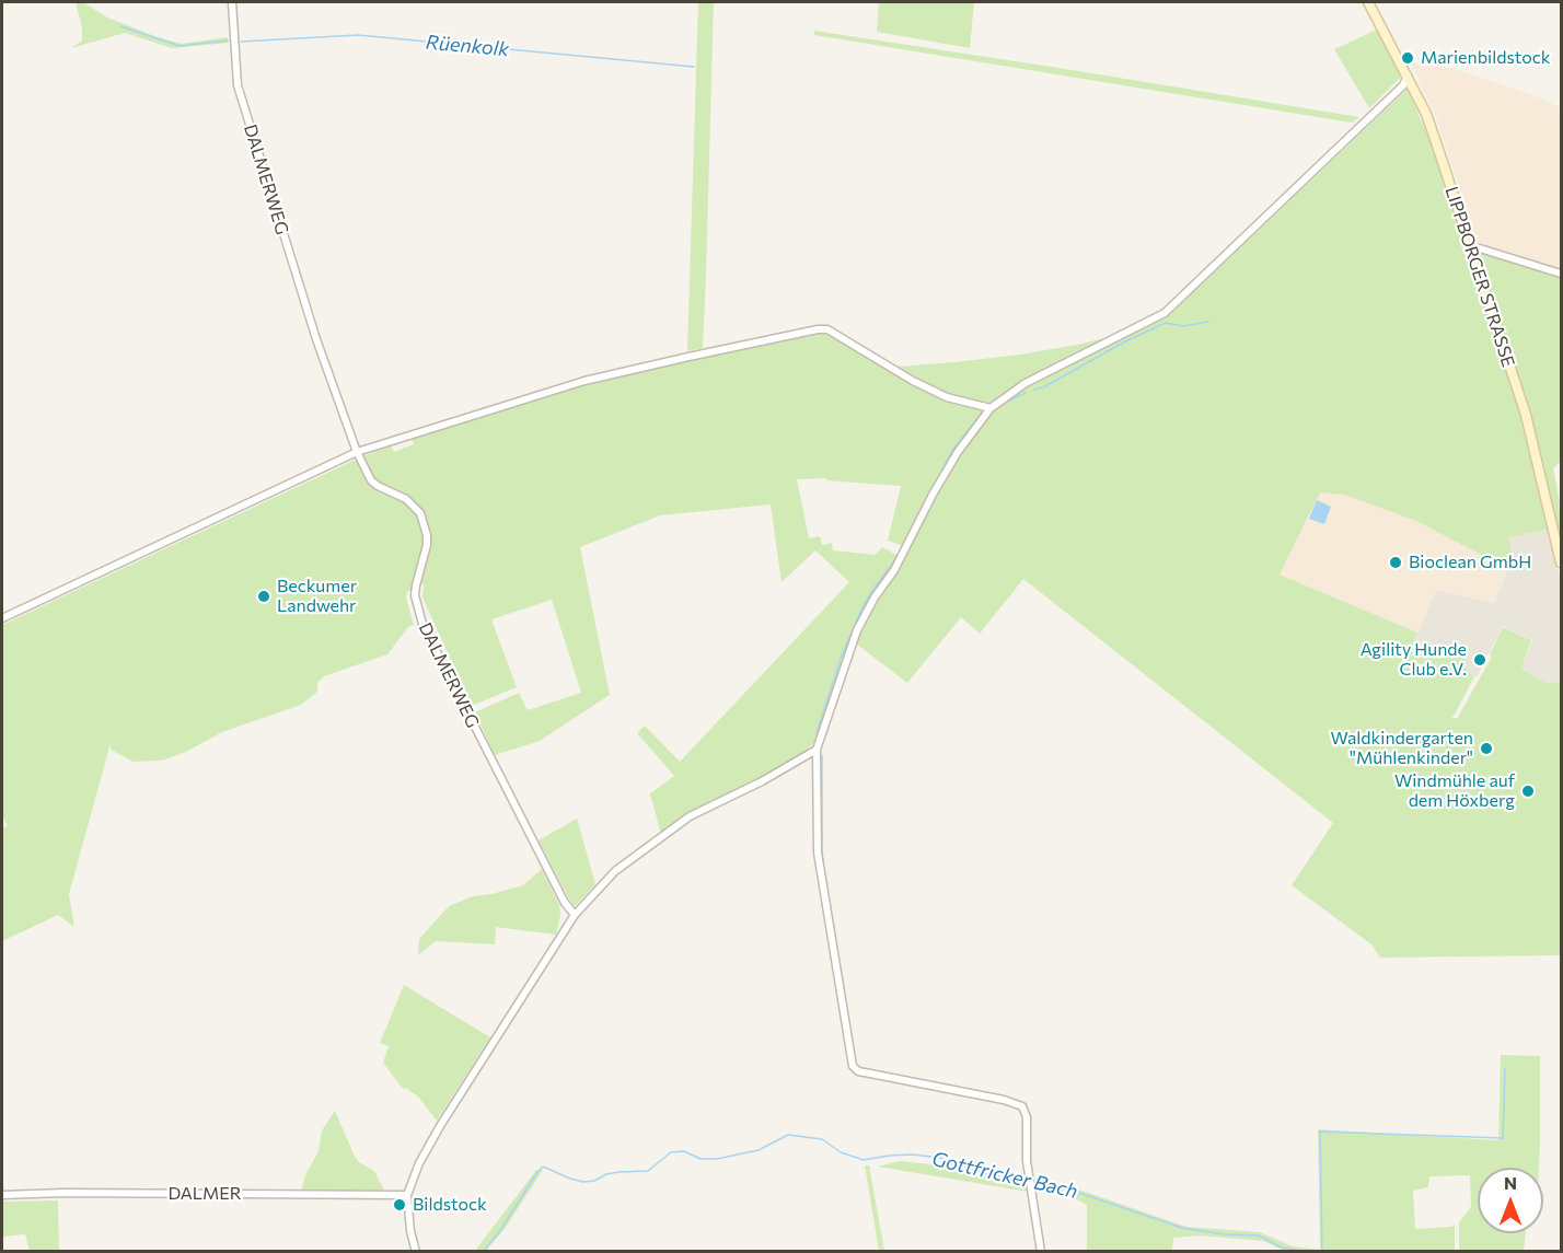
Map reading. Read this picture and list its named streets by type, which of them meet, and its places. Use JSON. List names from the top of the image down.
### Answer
{
  "streets": {
    "street": ["DALMERWEG", "LIPPBORGER STRASSE", "DALMER"]
  },
  "water": ["Rüenkolk", "Gottfricker Bach"],
  "places": [
    "Marienbildstock",
    "Bioclean GmbH",
    "Beckumer Landwehr",
    "Agility Hunde Club e.V.",
    "Waldkindergarten \"Mühlenkinder\"",
    "Windmühle auf dem Höxberg",
    "Bildstock"
  ],
  "north": "top"
}
